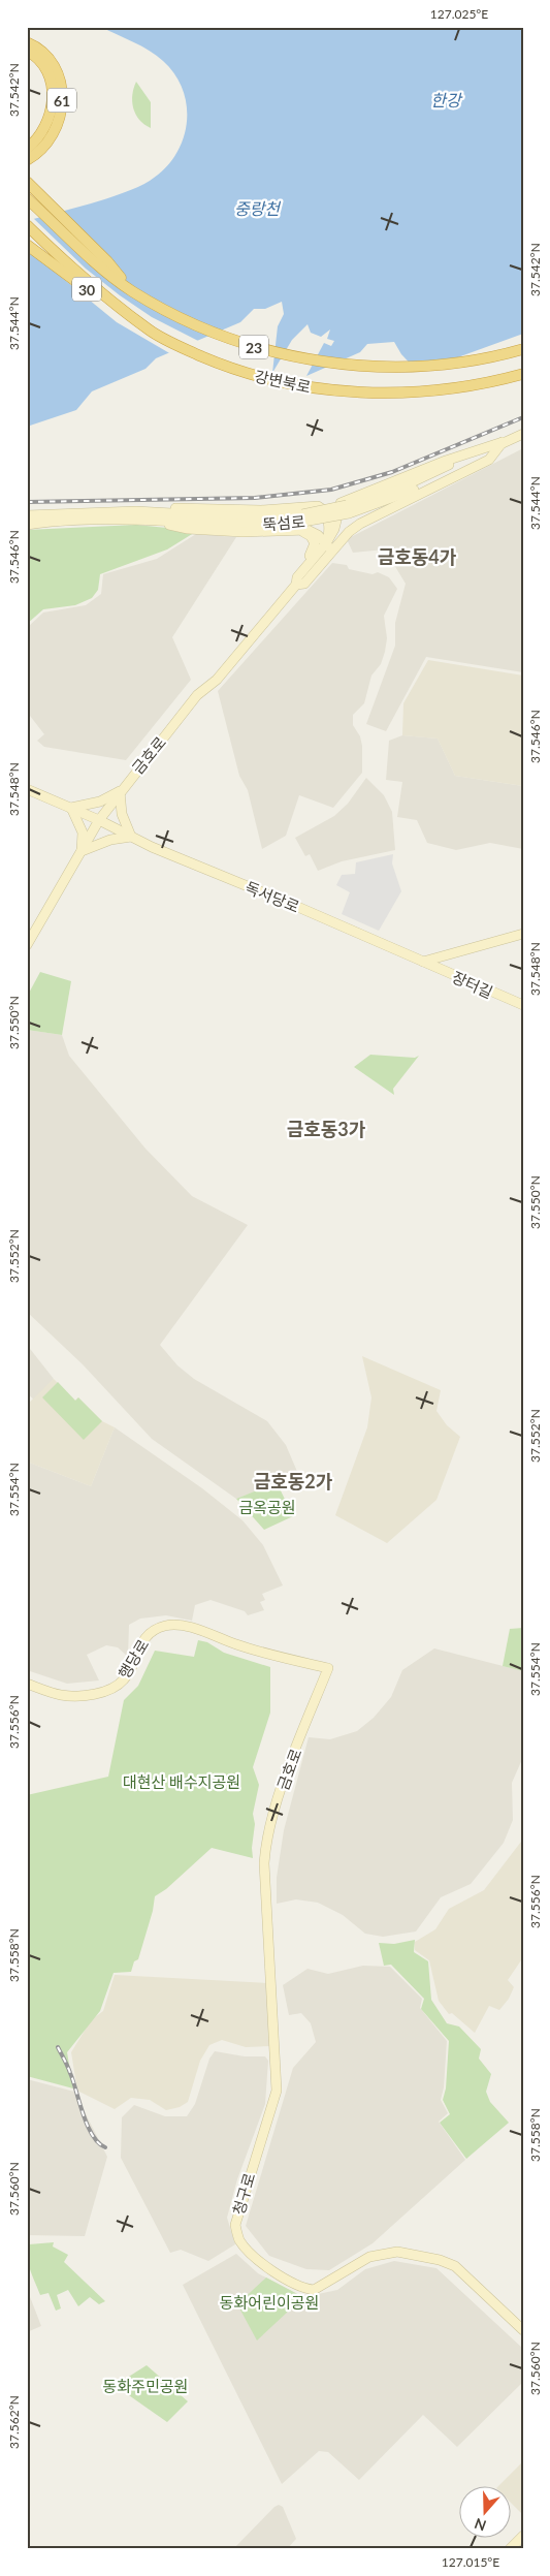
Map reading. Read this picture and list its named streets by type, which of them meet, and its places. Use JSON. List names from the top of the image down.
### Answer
{
  "streets": {
    "highway": [
      "61",
      "30",
      "23",
      "강변북로"
    ],
    "main road": [
      "뚝섬로",
      "금호로",
      "독서당로",
      "장터길",
      "행당로",
      "청구로"
    ]
  },
  "crossings": [
    ["30", "강변북로"],
    ["금호로", "독서당로"],
    ["금호로", "행당로"],
    ["금호로", "청구로"],
    ["독서당로", "장터길"]
  ],
  "districts": ["금호동4가", "금호동3가", "금호동2가"],
  "water": ["한강", "중랑천"],
  "parks": [
    "금옥공원",
    "대현산 배수지공원",
    "동화어린이공원",
    "동화주민공원"
  ],
  "north": "bottom",
  "coordinates": [
    "127.025°E",
    "37.542°N",
    "37.544°N",
    "37.546°N",
    "37.548°N",
    "37.550°N",
    "37.552°N",
    "37.554°N",
    "37.556°N",
    "37.558°N",
    "37.560°N",
    "37.562°N",
    "127.015°E"
  ]
}
